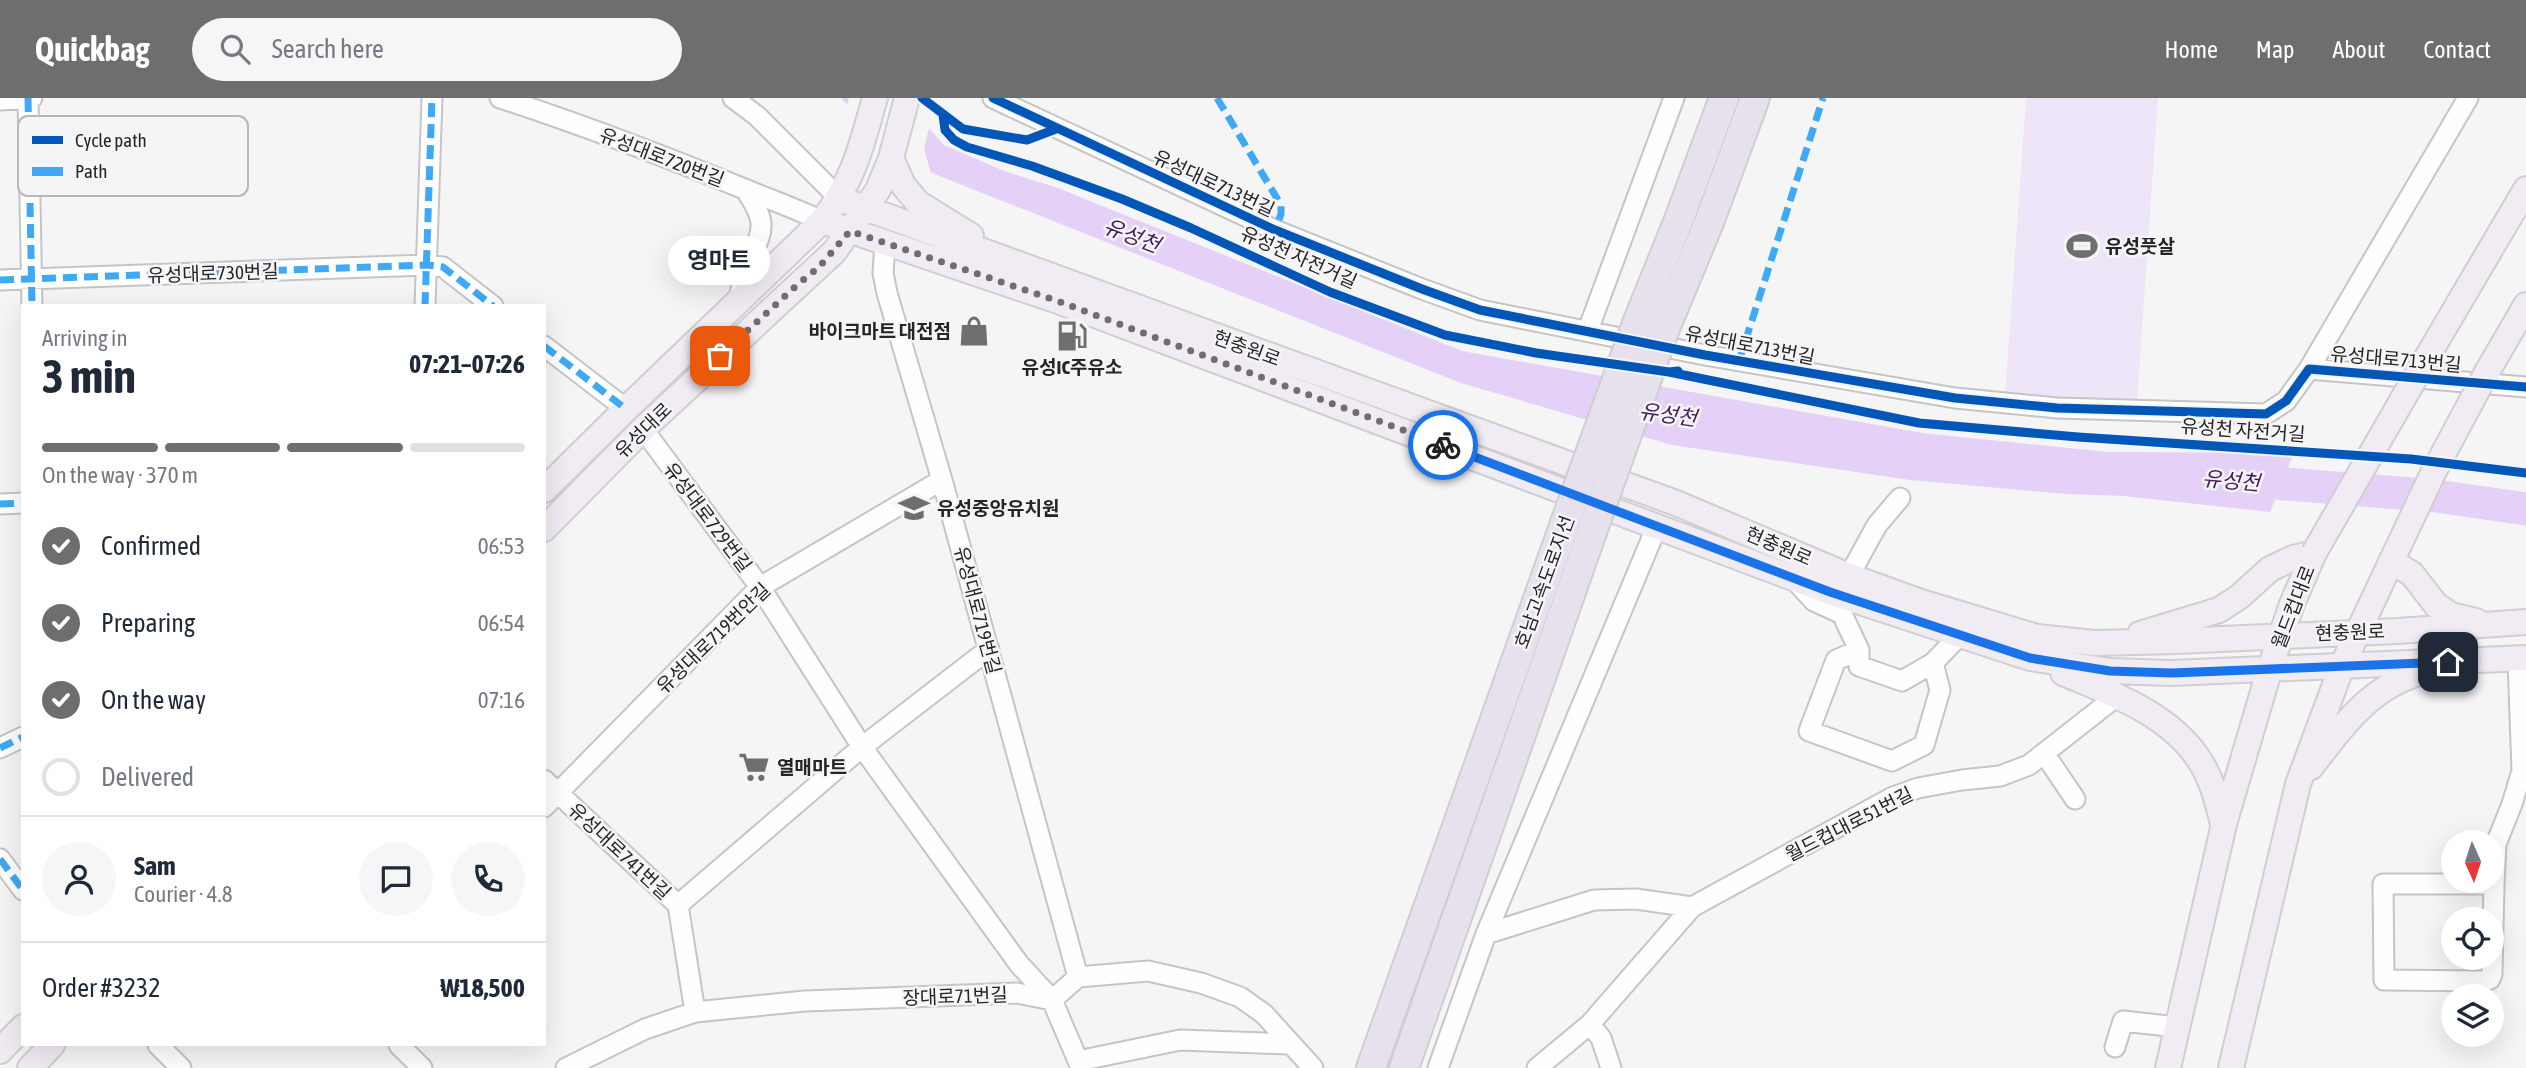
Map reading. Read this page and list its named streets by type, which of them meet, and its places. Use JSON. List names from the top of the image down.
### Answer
{
  "streets": {
    "highway": ["호남고속도로지선"],
    "main road": ["현충원로", "유성대로", "월드컵대로"],
    "street": [
      "유성대로720번길",
      "유성대로713번길",
      "유성대로730번길",
      "유성대로729번길",
      "유성대로719번길",
      "유성대로719번안길",
      "월드컵대로51번길",
      "유성대로741번길",
      "장대로71번길"
    ],
    "cycle path": ["유성천 자전거길"]
  },
  "crossings": [
    ["유성대로720번길", "현충원로"],
    ["유성대로720번길", "유성대로"],
    ["현충원로", "유성대로"],
    ["현충원로", "월드컵대로"],
    ["현충원로", "유성대로719번길"],
    ["유성대로", "유성대로729번길"],
    ["유성대로729번길", "유성대로719번안길"],
    ["유성대로729번길", "장대로71번길"],
    ["유성대로719번길", "유성대로719번안길"],
    ["유성대로719번안길", "유성대로741번길"],
    ["유성대로741번길", "장대로71번길"]
  ],
  "water": ["유성천"],
  "places": {
    "sports": ["유성풋살"],
    "shop": ["바이크마트 대전점"],
    "fuel station": ["유성IC주유소"],
    "other": ["영마트"],
    "school or university": ["유성중앙유치원"],
    "supermarket": ["열매마트"]
  },
  "legend": ["Cycle path", "Path"],
  "north": "bottom",
  "page": {
    "header": "Quickbag",
    "search": "Search here",
    "nav": [
      "Home",
      "Map",
      "About",
      "Contact"
    ],
    "bubble": "영마트",
    "heading": ["3 min", "Arriving in", "07:21–07:26"],
    "panel": [
      "Sam",
      "Courier · 4.8",
      "Order #3232",
      "₩18,500"
    ],
    "bar": "On the way · 370 m",
    "list": [
      ["Confirmed", "06:53"],
      ["Preparing", "06:54"],
      ["On the way", "07:16"],
      "Delivered"
    ]
  }
}
